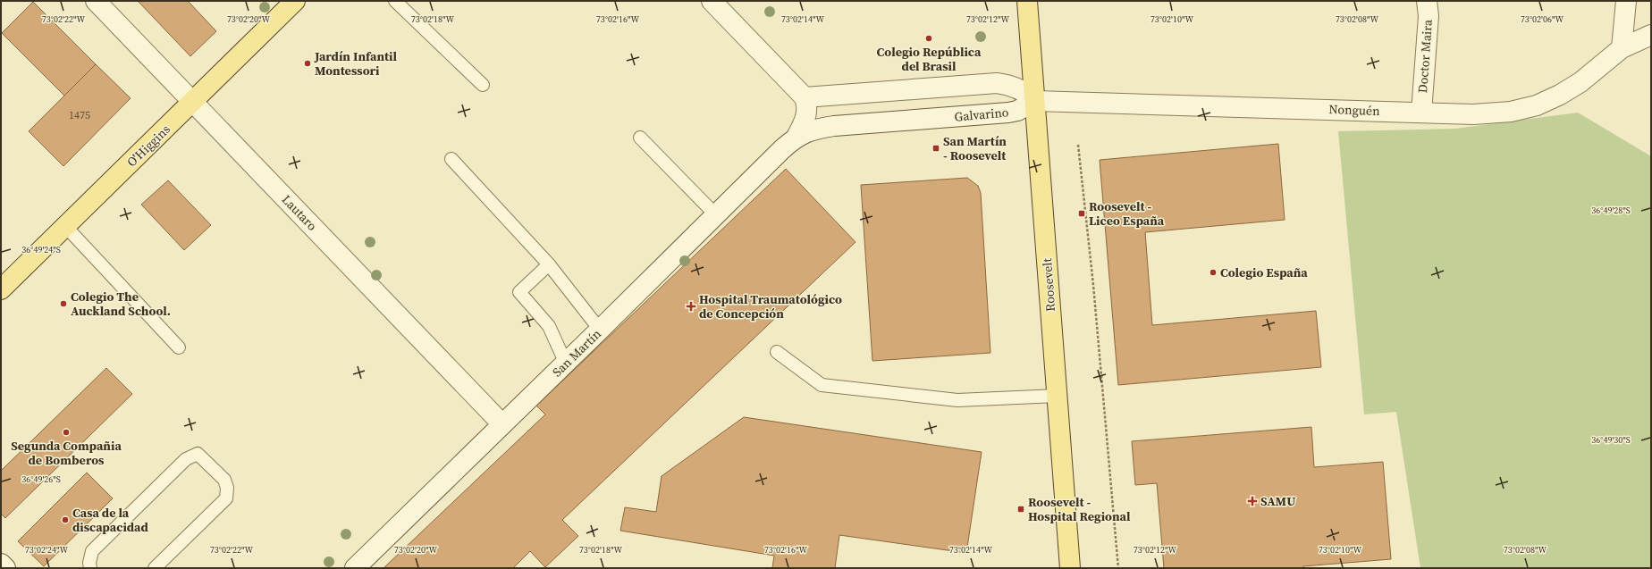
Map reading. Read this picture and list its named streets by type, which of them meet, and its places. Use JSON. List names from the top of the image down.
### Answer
{
  "streets": {
    "main road": ["O'Higgins", "Roosevelt"],
    "street": [
      "Doctor Maira",
      "Nonguén",
      "Galvarino",
      "Lautaro",
      "San Martín"
    ]
  },
  "crossings": [
    ["Doctor Maira", "Nonguén"],
    ["Nonguén", "Galvarino"],
    ["Nonguén", "Roosevelt"],
    ["Galvarino", "Roosevelt"],
    ["Galvarino", "San Martín"],
    ["O'Higgins", "Lautaro"],
    ["Lautaro", "San Martín"]
  ],
  "places": {
    "other": [
      "Colegio República del Brasil",
      "Jardín Infantil Montessori",
      "Colegio España",
      "Colegio The Auckland School.",
      "Segunda Compañia de Bomberos",
      "Casa de la discapacidad"
    ],
    "transit": ["San Martín - Roosevelt", "Roosevelt - Liceo España", "Roosevelt - Hospital Regional"],
    "health": ["Hospital Traumatológico de Concepción", "SAMU"]
  },
  "house_numbers": ["1475"],
  "coordinates": [
    "73°02'22\"W",
    "73°02'20\"W",
    "73°02'18\"W",
    "73°02'16\"W",
    "73°02'14\"W",
    "73°02'12\"W",
    "73°02'10\"W",
    "73°02'08\"W",
    "73°02'06\"W",
    "36°49'28\"S",
    "36°49'24\"S",
    "36°49'30\"S",
    "36°49'26\"S",
    "73°02'24\"W"
  ]
}
